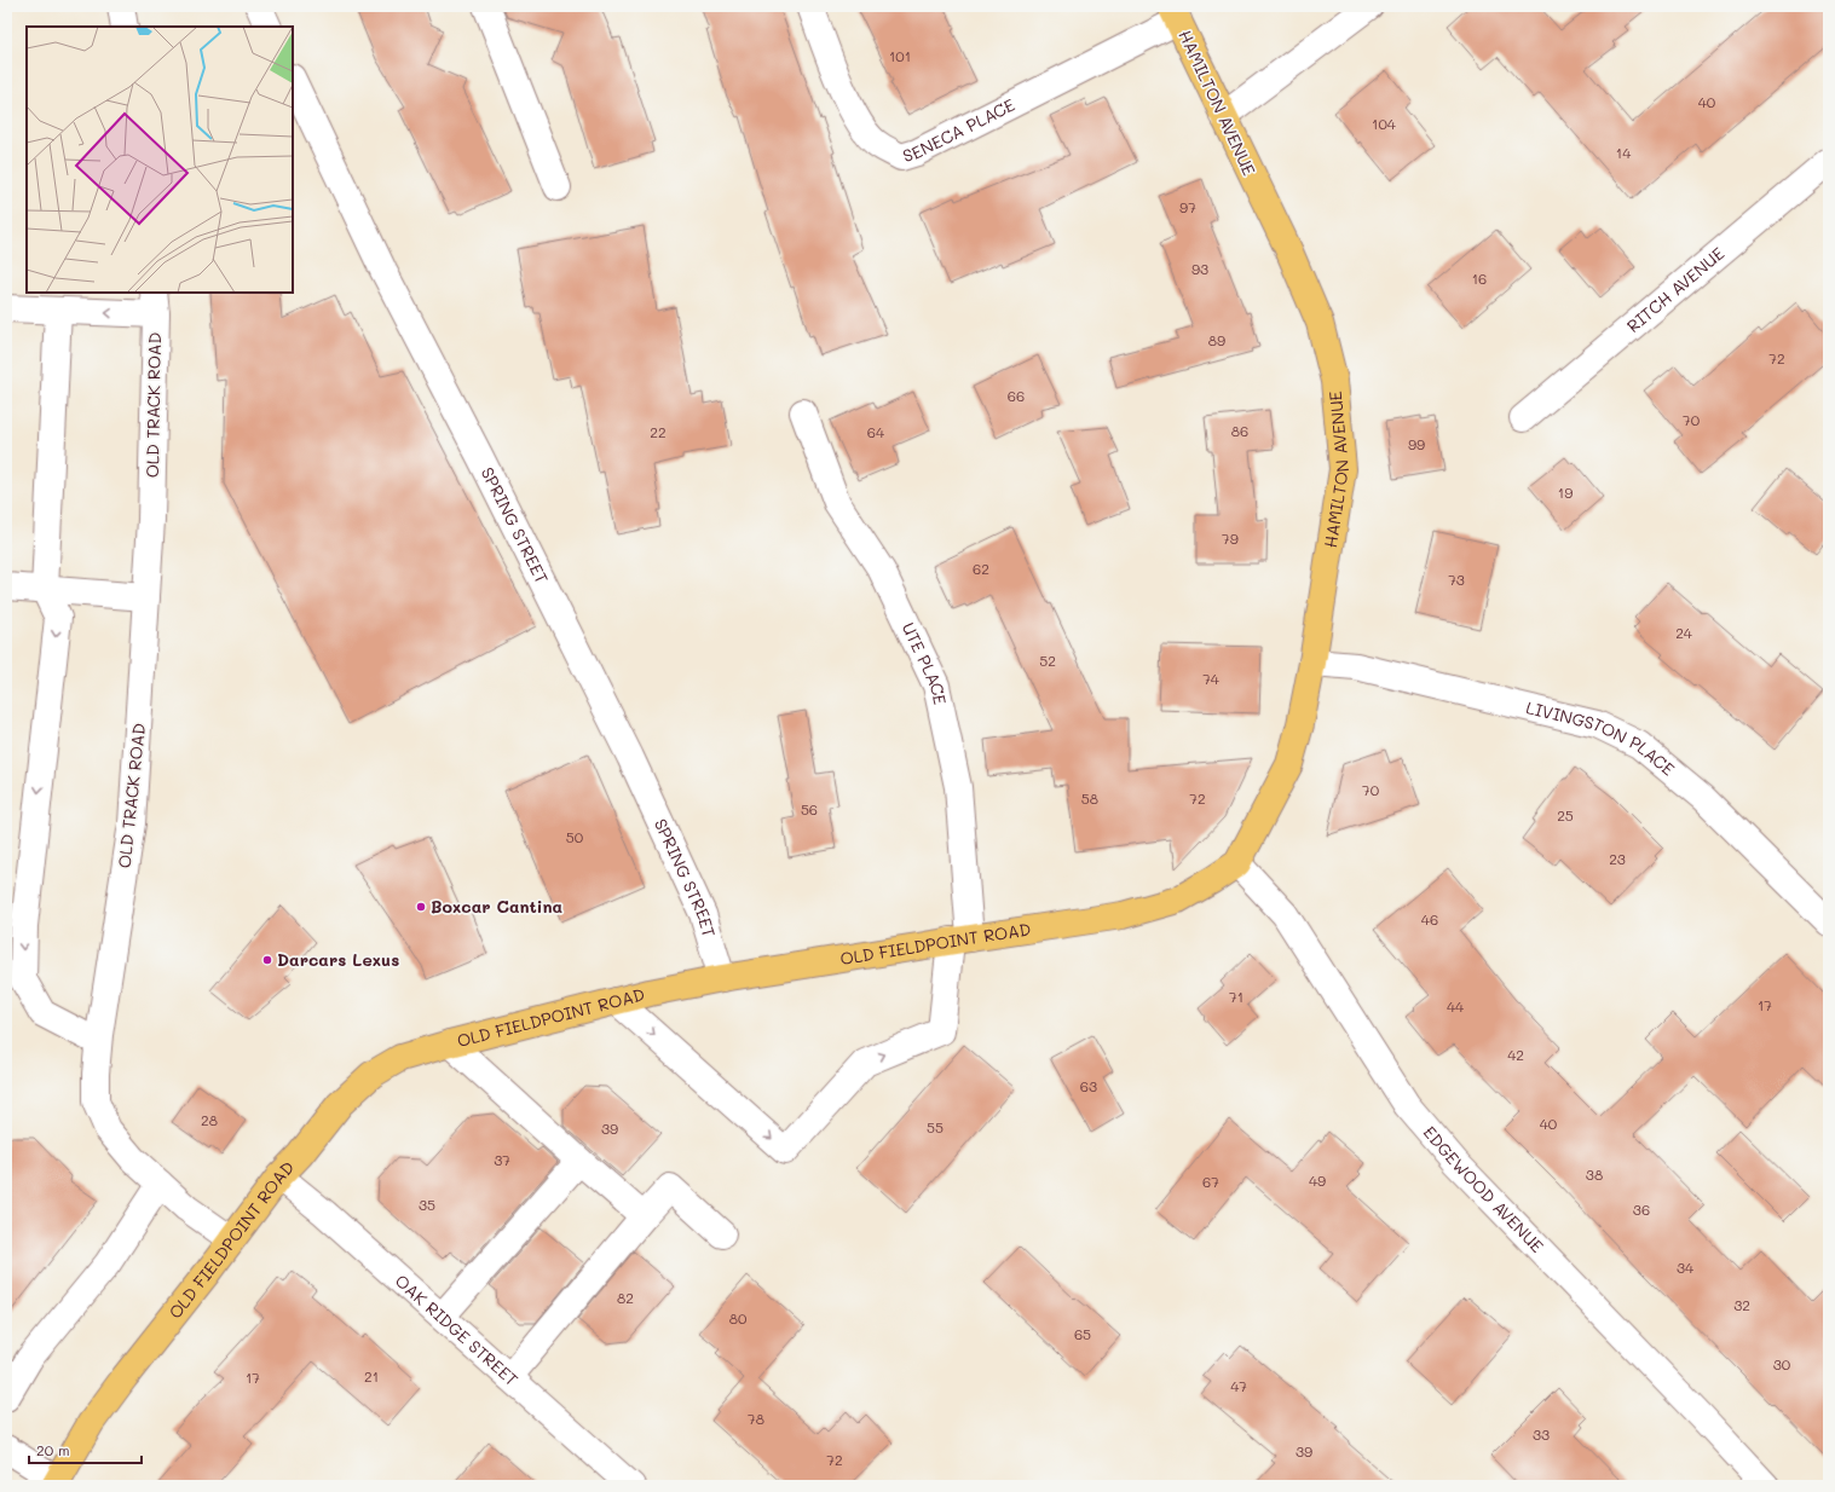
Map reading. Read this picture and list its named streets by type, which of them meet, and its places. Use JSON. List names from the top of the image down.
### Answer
{
  "streets": {
    "main road": ["HAMILTON AVENUE", "OLD FIELDPOINT ROAD"],
    "street": [
      "SENECA PLACE",
      "RITCH AVENUE",
      "OLD TRACK ROAD",
      "SPRING STREET",
      "UTE PLACE",
      "LIVINGSTON PLACE",
      "EDGEWOOD AVENUE",
      "OAK RIDGE STREET"
    ]
  },
  "crossings": [
    ["HAMILTON AVENUE", "SENECA PLACE"],
    ["HAMILTON AVENUE", "LIVINGSTON PLACE"],
    ["HAMILTON AVENUE", "OLD FIELDPOINT ROAD"],
    ["HAMILTON AVENUE", "EDGEWOOD AVENUE"],
    ["OLD TRACK ROAD", "OLD FIELDPOINT ROAD"],
    ["SPRING STREET", "OLD FIELDPOINT ROAD"],
    ["UTE PLACE", "OLD FIELDPOINT ROAD"],
    ["OLD FIELDPOINT ROAD", "EDGEWOOD AVENUE"],
    ["OLD FIELDPOINT ROAD", "OAK RIDGE STREET"]
  ],
  "places": ["Boxcar Cantina", "Darcars Lexus"],
  "house_numbers": [
    "101",
    "40",
    "104",
    "14",
    "97",
    "93",
    "16",
    "89",
    "72",
    "66",
    "70",
    "86",
    "22",
    "64",
    "99",
    "19",
    "79",
    "62",
    "73",
    "24",
    "52",
    "74",
    "70",
    "58",
    "72",
    "56",
    "25",
    "50",
    "23",
    "46",
    "71",
    "17",
    "44",
    "42",
    "63",
    "28",
    "40",
    "55",
    "39",
    "37",
    "38",
    "49",
    "67",
    "35",
    "36",
    "34",
    "82",
    "32",
    "80",
    "65",
    "30",
    "21",
    "17",
    "47",
    "78",
    "33",
    "39",
    "72"
  ],
  "scale_bar": "20 m"
}
